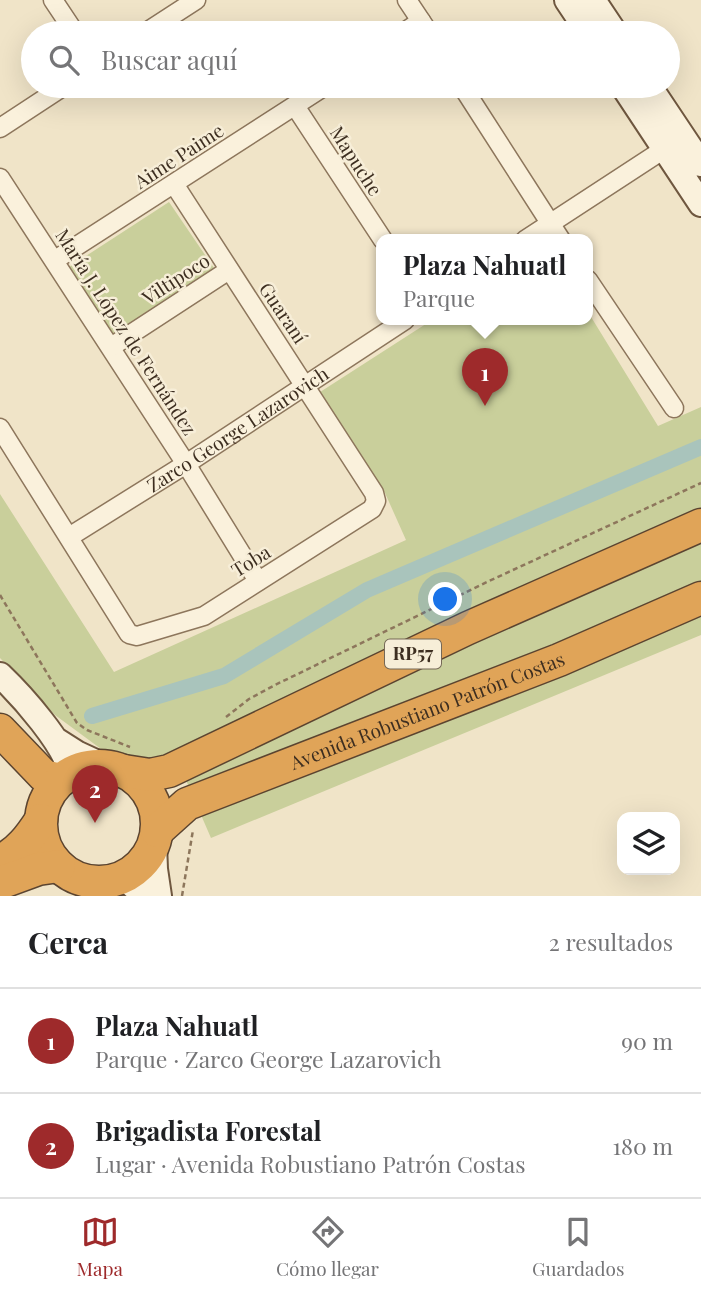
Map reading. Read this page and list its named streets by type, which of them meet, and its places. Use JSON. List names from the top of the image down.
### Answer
{
  "streets": {
    "highway": ["RP57", "Avenida Robustiano Patrón Costas"],
    "street": [
      "Aime Paime",
      "Mapuche",
      "Viltipoco",
      "Guaraní",
      "María J. López de Fernández",
      "Zarco George Lazarovich",
      "Toba"
    ]
  },
  "crossings": [
    ["Aime Paime", "Mapuche"],
    ["Aime Paime", "Guaraní"],
    ["Aime Paime", "María J. López de Fernández"],
    ["Viltipoco", "Guaraní"],
    ["Viltipoco", "María J. López de Fernández"],
    ["Guaraní", "Zarco George Lazarovich"],
    ["Guaraní", "Toba"],
    ["María J. López de Fernández", "Zarco George Lazarovich"],
    ["María J. López de Fernández", "Toba"],
    ["Zarco George Lazarovich", "Toba"],
    ["RP57", "Avenida Robustiano Patrón Costas"]
  ],
  "page": {
    "search": "Buscar aquí",
    "popup": ["Plaza Nahuatl", "Parque"],
    "pins": ["1", "2"],
    "heading": ["Cerca", "2 resultados"],
    "list": [
      {
        "mark": "1",
        "name": "Plaza Nahuatl",
        "note": "Parque · Zarco George Lazarovich",
        "value": "90 m"
      },
      {
        "mark": "2",
        "name": "Brigadista Forestal",
        "note": "Lugar · Avenida Robustiano Patrón Costas",
        "value": "180 m"
      }
    ],
    "nav": ["Mapa", "Cómo llegar", "Guardados"]
  }
}
